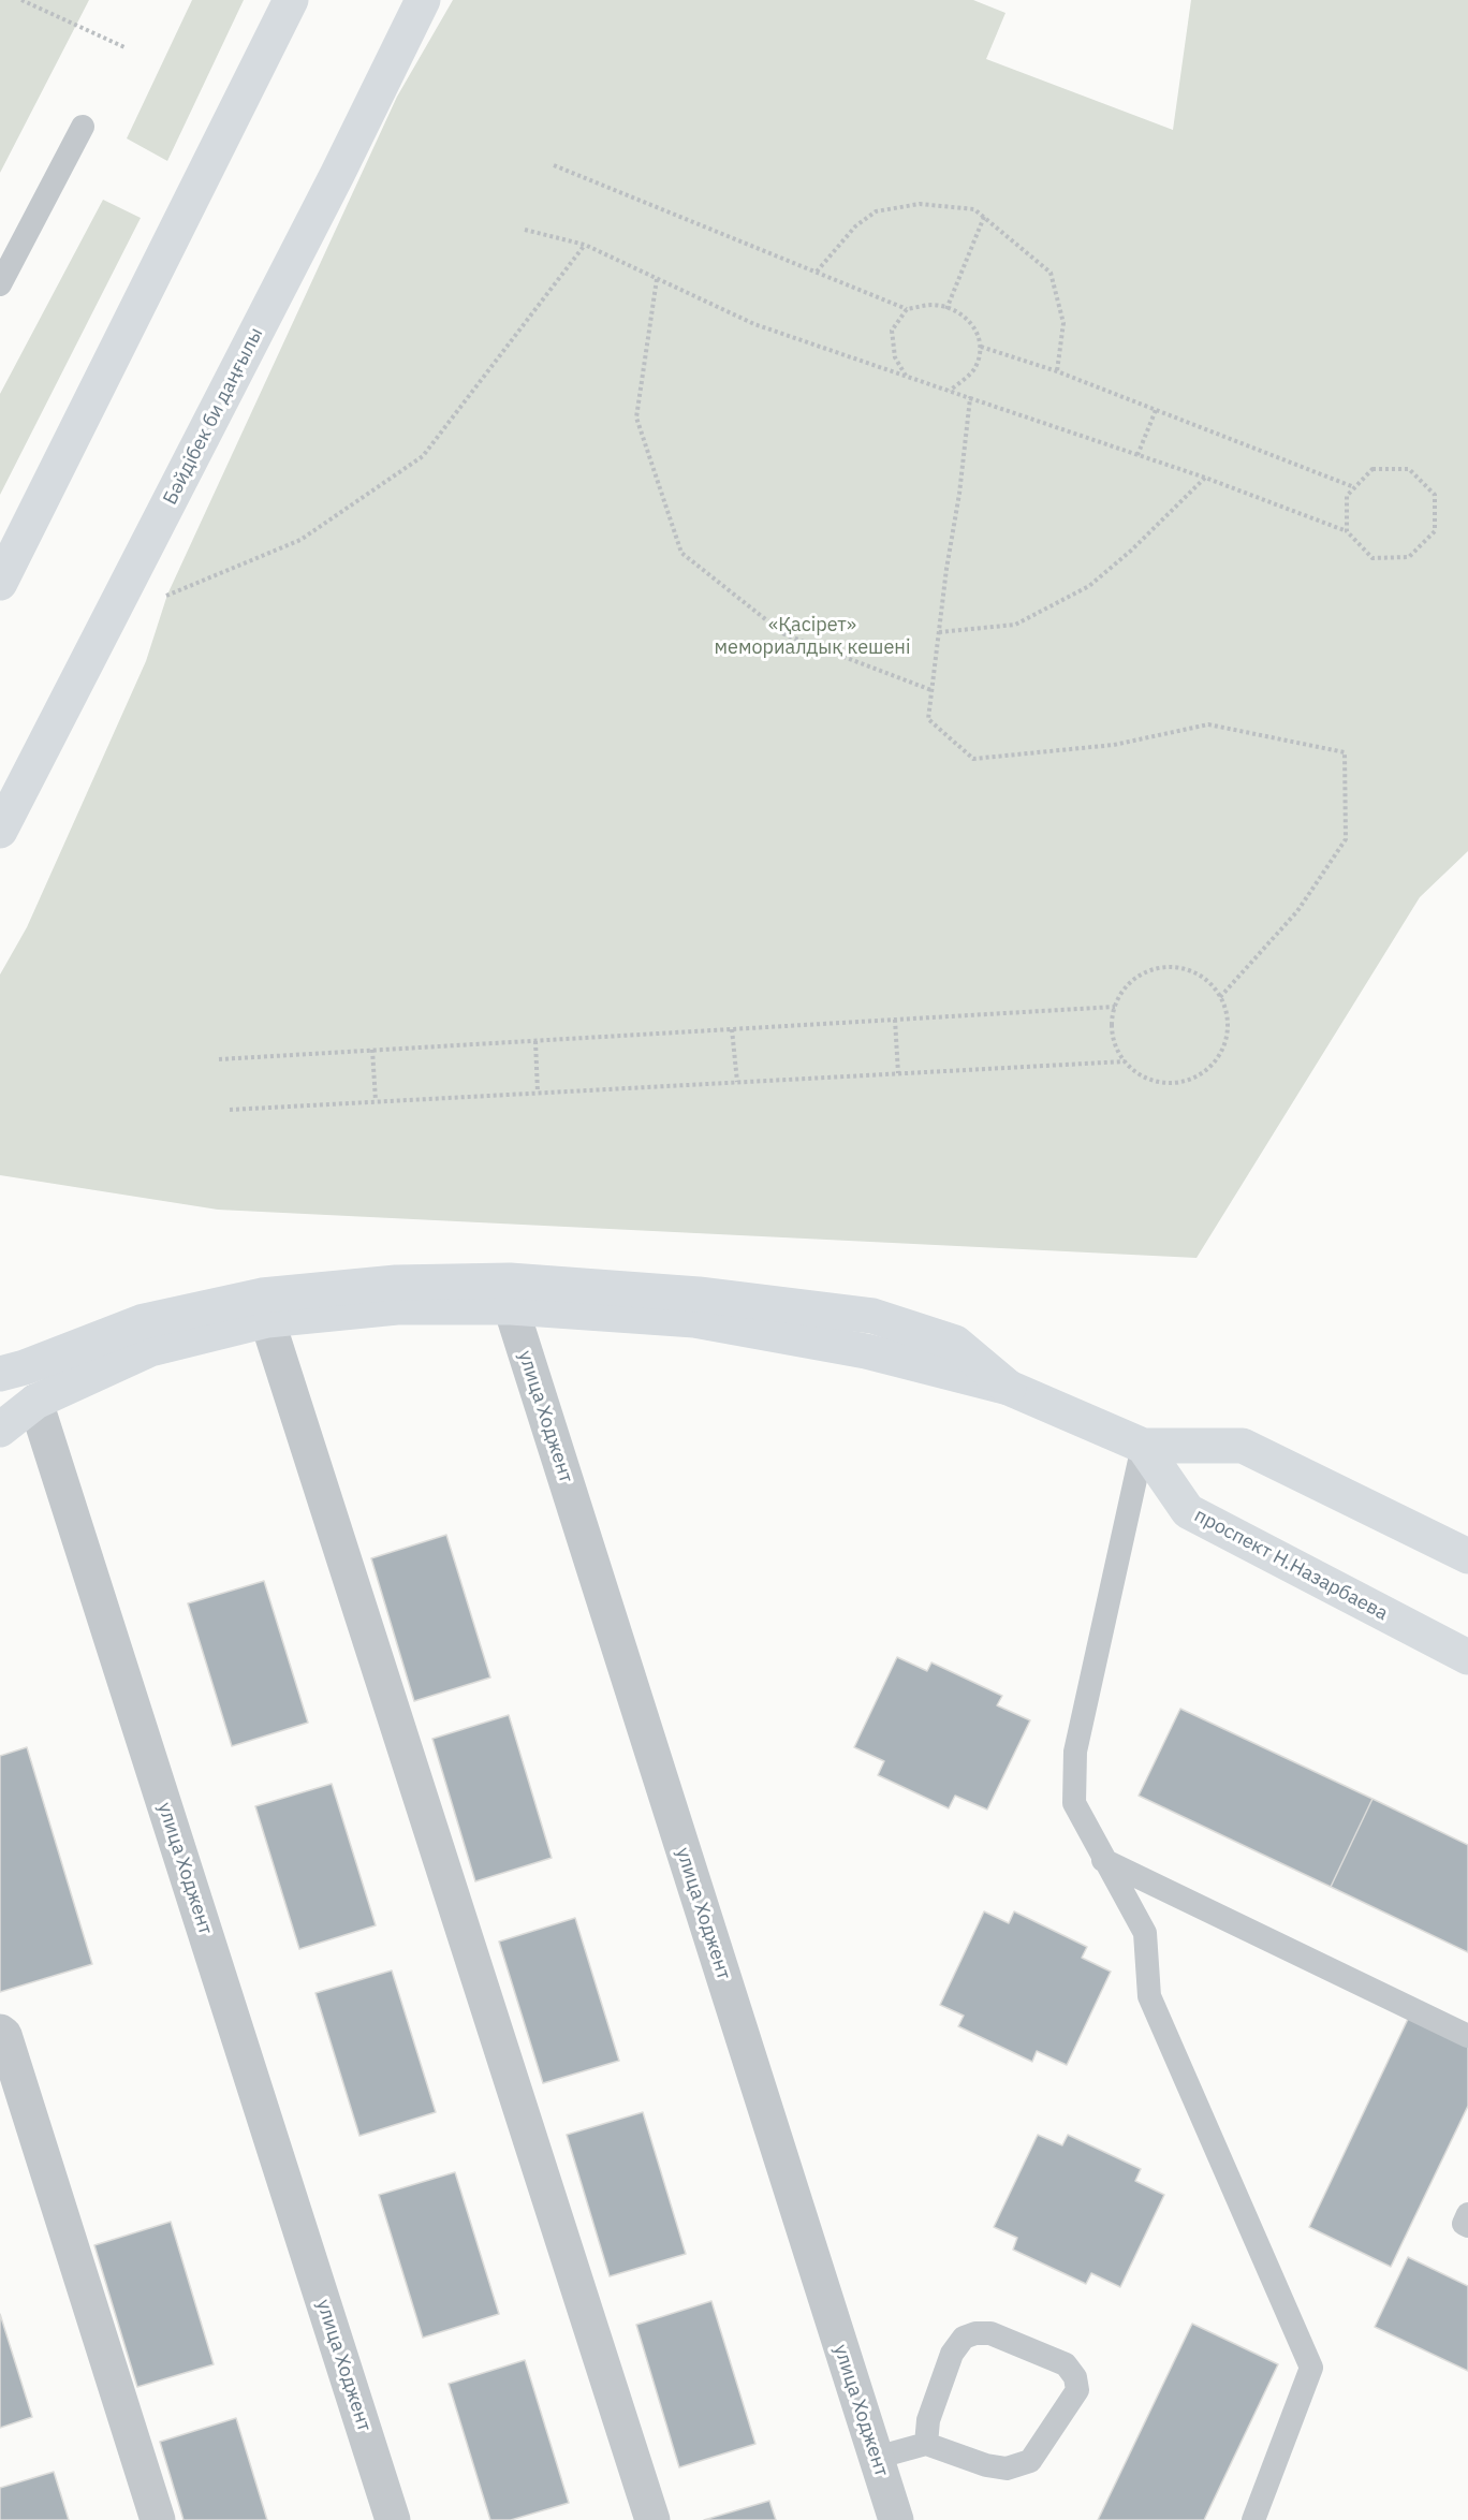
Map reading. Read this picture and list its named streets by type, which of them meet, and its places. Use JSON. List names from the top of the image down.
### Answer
{
  "streets": {
    "main road": ["Бәйдібек би даңғылы", "проспект Н.Назарбаева"],
    "street": ["улица Ходжент"]
  },
  "parks": ["«Қасірет» мемориалдық кешені"]
}
